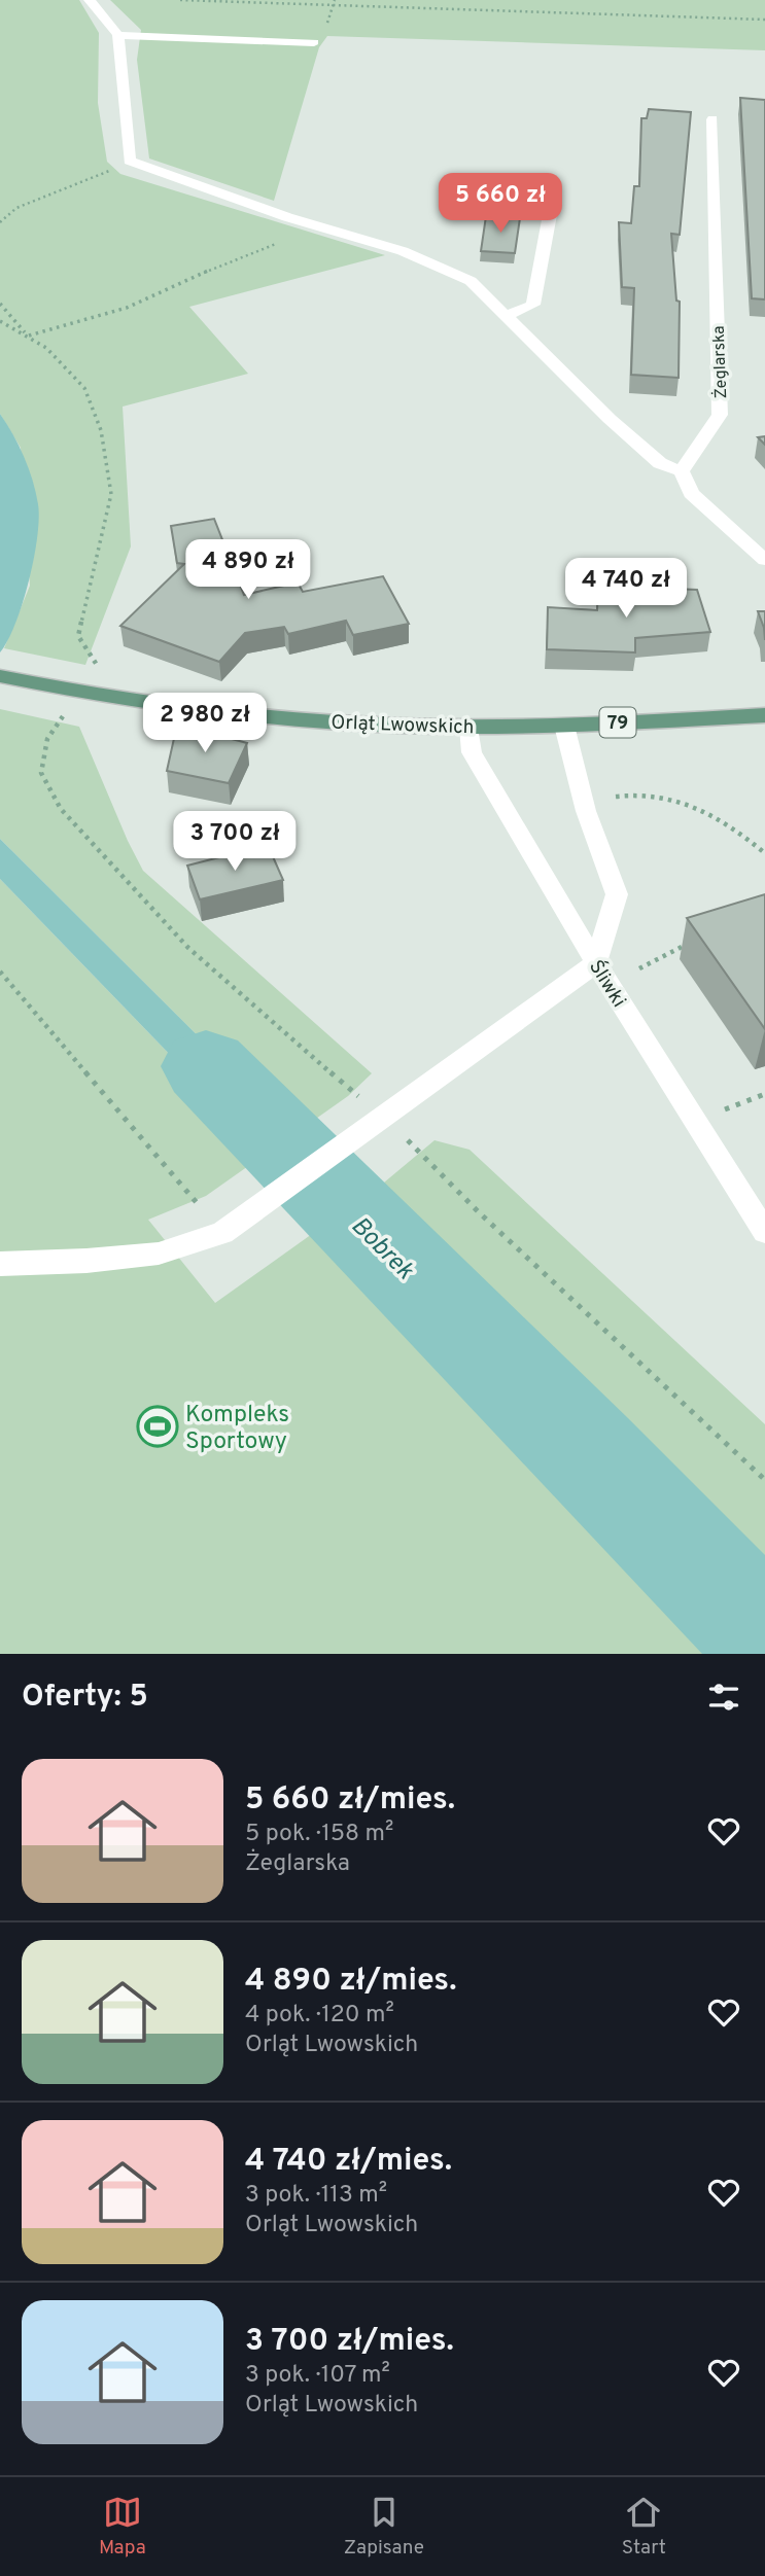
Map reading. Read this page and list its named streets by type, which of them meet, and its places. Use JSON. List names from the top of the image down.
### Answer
{
  "streets": {
    "main road": ["79", "Orląt Lwowskich"],
    "street": ["Żeglarska", "Śliwki"]
  },
  "crossings": [
    ["Orląt Lwowskich", "Śliwki"]
  ],
  "water": ["Bobrek"],
  "places": {
    "sports": ["Kompleks Sportowy"]
  },
  "page": {
    "price": [
      "5 660 zł",
      "4 890 zł",
      "4 740 zł",
      "2 980 zł",
      "3 700 zł"
    ],
    "heading": "Oferty: 5",
    "list": [
      {
        "name": "5 660 zł/mies.",
        "note": "5 pok. · 158 m² · Żeglarska"
      },
      {
        "name": "4 890 zł/mies.",
        "note": "4 pok. · 120 m² · Orląt Lwowskich"
      },
      {
        "name": "4 740 zł/mies.",
        "note": "3 pok. · 113 m² · Orląt Lwowskich"
      },
      {
        "name": "3 700 zł/mies.",
        "note": "3 pok. · 107 m² · Orląt Lwowskich"
      }
    ],
    "tabs": ["Mapa", "Zapisane", "Start"]
  }
}
